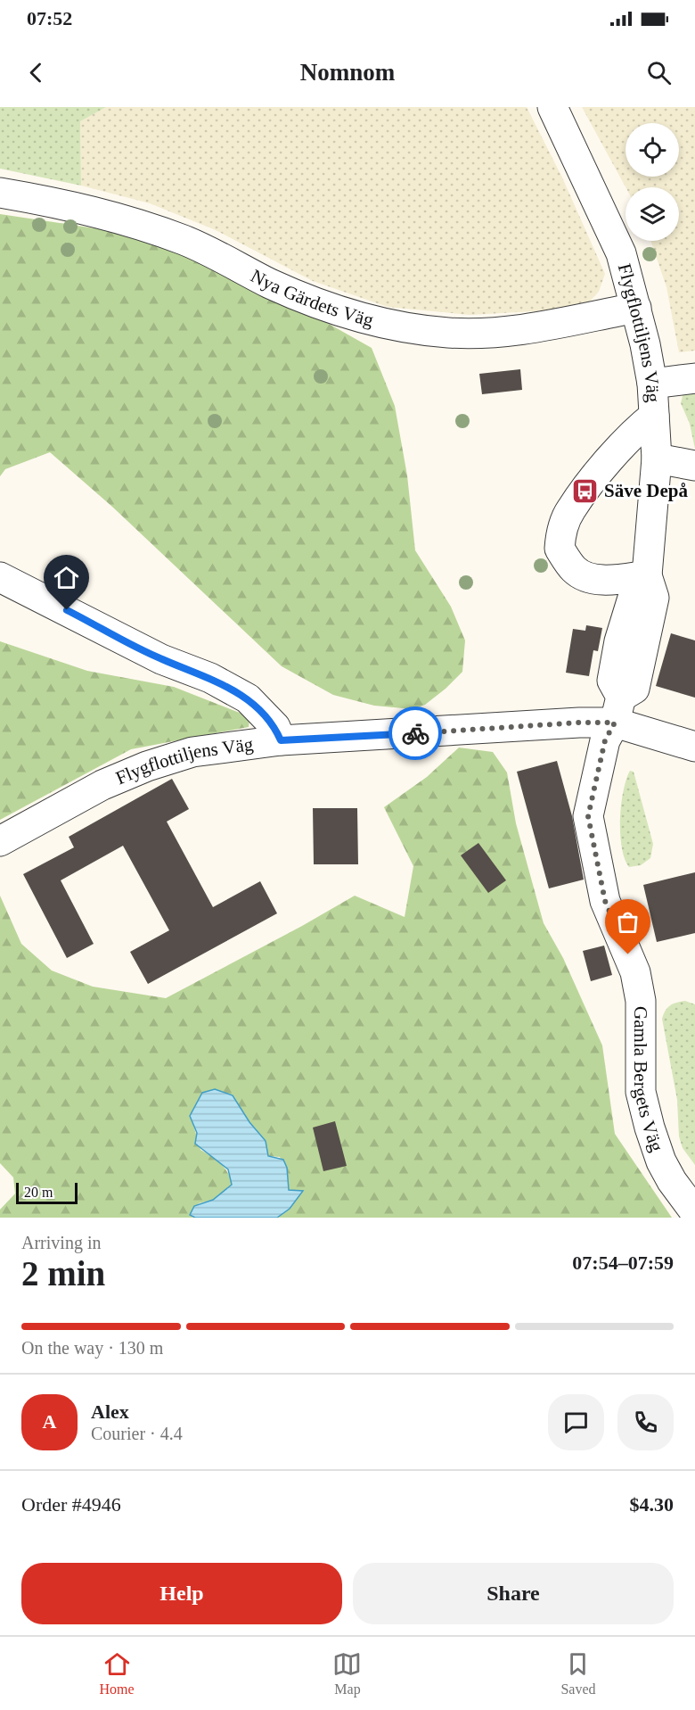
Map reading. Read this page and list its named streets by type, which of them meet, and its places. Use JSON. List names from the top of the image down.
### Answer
{
  "streets": {
    "street": ["Nya Gärdets Väg", "Flygflottiljens Väg", "Gamla Bergets Väg"]
  },
  "crossings": [
    ["Nya Gärdets Väg", "Flygflottiljens Väg"],
    ["Flygflottiljens Väg", "Gamla Bergets Väg"]
  ],
  "places": {
    "bus stop": ["Säve Depå"]
  },
  "scale_bar": "20 m",
  "page": {
    "status": "07:52",
    "header": "Nomnom",
    "scale": "20 m",
    "heading": ["2 min", "Arriving in", "07:54–07:59"],
    "panel": [
      "Alex",
      "Courier · 4.4",
      "Order #4946",
      "$4.30"
    ],
    "bar": "On the way · 130 m",
    "round": "A",
    "buttons": ["Help", "Share"],
    "tabs": ["Home", "Map", "Saved"]
  }
}
